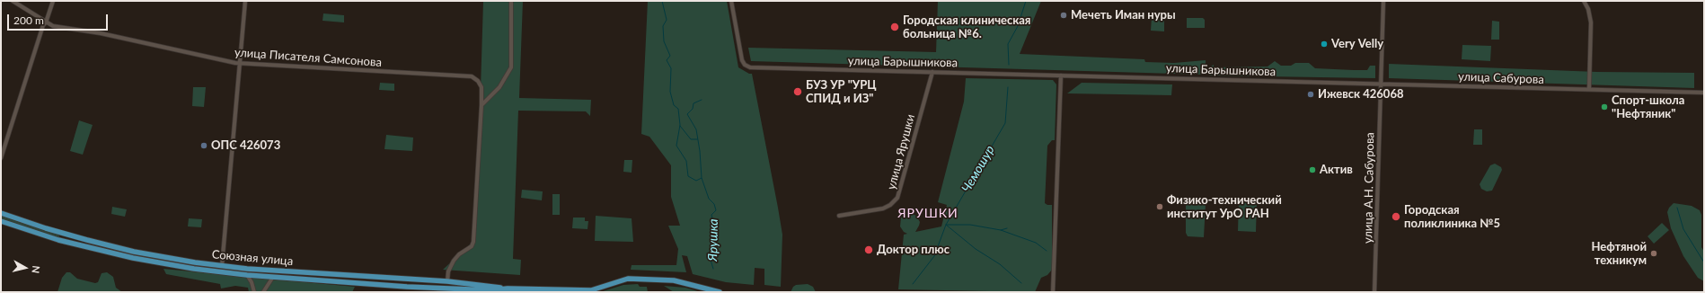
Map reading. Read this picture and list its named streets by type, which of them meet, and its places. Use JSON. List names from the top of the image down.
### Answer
{
  "streets": {
    "main road": ["Союзная улица"],
    "street": [
      "улица Писателя Самсонова",
      "улица Барышникова",
      "улица Сабурова",
      "улица Ярушки",
      "улица А.Н. Сабурова"
    ]
  },
  "crossings": [
    ["улица Писателя Самсонова", "Союзная улица"],
    ["улица Барышникова", "улица Сабурова"],
    ["улица Барышникова", "улица Ярушки"],
    ["улица Барышникова", "улица А.Н. Сабурова"],
    ["улица Сабурова", "улица А.Н. Сабурова"]
  ],
  "districts": ["ЯРУШКИ"],
  "water": ["Чемошур", "Ярушка"],
  "places": [
    "Мечеть Иман нуры",
    "Городская клиническая больница №6.",
    "Very Velly",
    "БУЗ УР \"УРЦ СПИД и ИЗ\"",
    "Ижевск 426068",
    "Спорт-школа \"Нефтяник\"",
    "ОПС 426073",
    "Актив",
    "Физико-технический институт УрО РАН",
    "Городская поликлиника №5",
    "Доктор плюс",
    "Нефтяной техникум"
  ],
  "scale_bar": "200 m",
  "north": "right"
}
